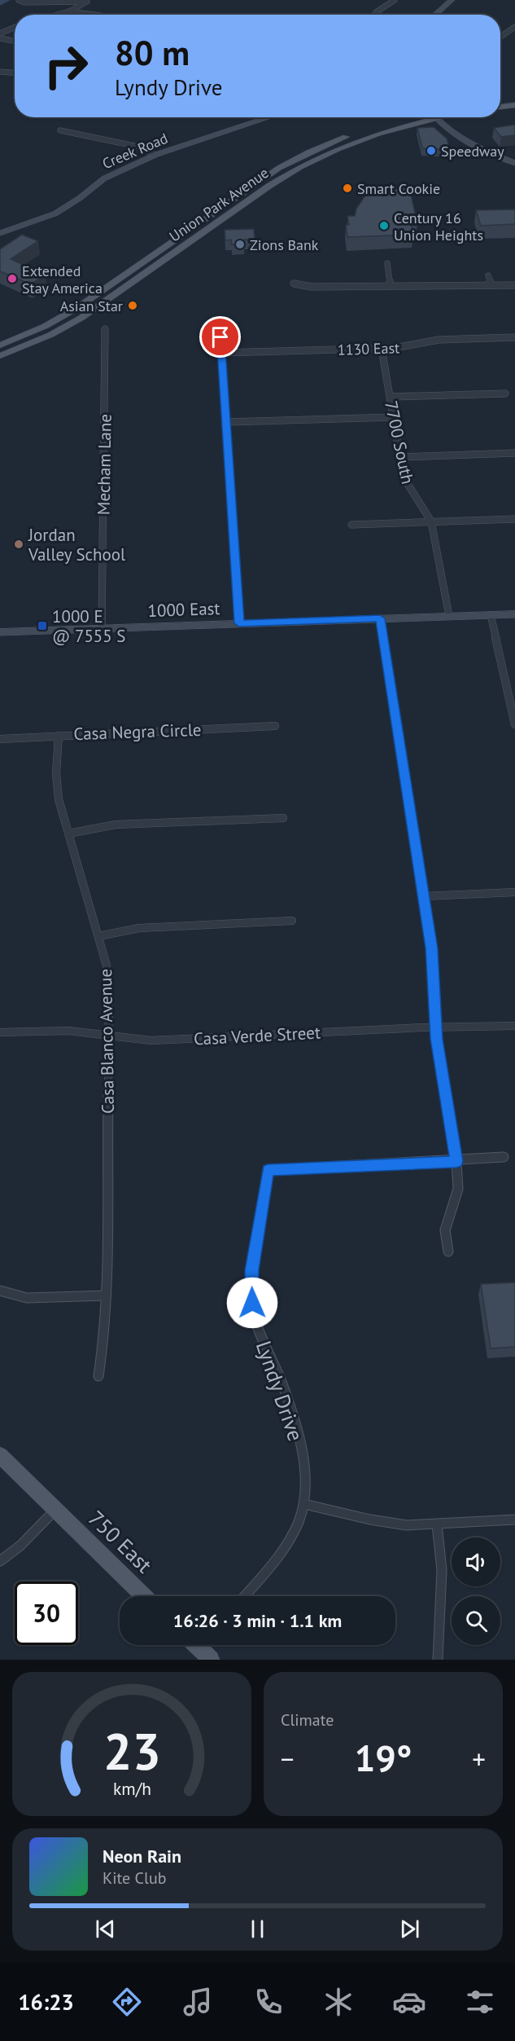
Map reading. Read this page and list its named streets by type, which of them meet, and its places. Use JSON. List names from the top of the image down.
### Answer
{
  "streets": {
    "main road": ["Union Park Avenue", "750 East"],
    "street": [
      "Creek Road",
      "1130 East",
      "7700 South",
      "Mecham Lane",
      "1000 East",
      "Casa Negra Circle",
      "Casa Verde Street",
      "Casa Blanco Avenue",
      "Lyndy Drive"
    ]
  },
  "crossings": [
    ["1130 East", "7700 South"],
    ["7700 South", "1000 East"],
    ["Mecham Lane", "1000 East"],
    ["Casa Negra Circle", "Casa Blanco Avenue"],
    ["Casa Verde Street", "Casa Blanco Avenue"]
  ],
  "places": {
    "other": [
      "Speedway",
      "Smart Cookie",
      "Century 16 Union Heights",
      "Zions Bank",
      "Extended Stay America",
      "Asian Star",
      "Jordan Valley School"
    ],
    "transit": ["1000 E @ 7555 S"]
  },
  "page": {
    "turn": ["80 m", "Lyndy Drive"],
    "limit": "30",
    "trip": "16:26 · 3 min · 1.1 km",
    "tile": "Climate",
    "heat": ["−", "19°", "+"],
    "song": ["Neon Rain", "Kite Club"],
    "tabs": "16:23",
    "gauge": ["23", "km/h"]
  }
}
